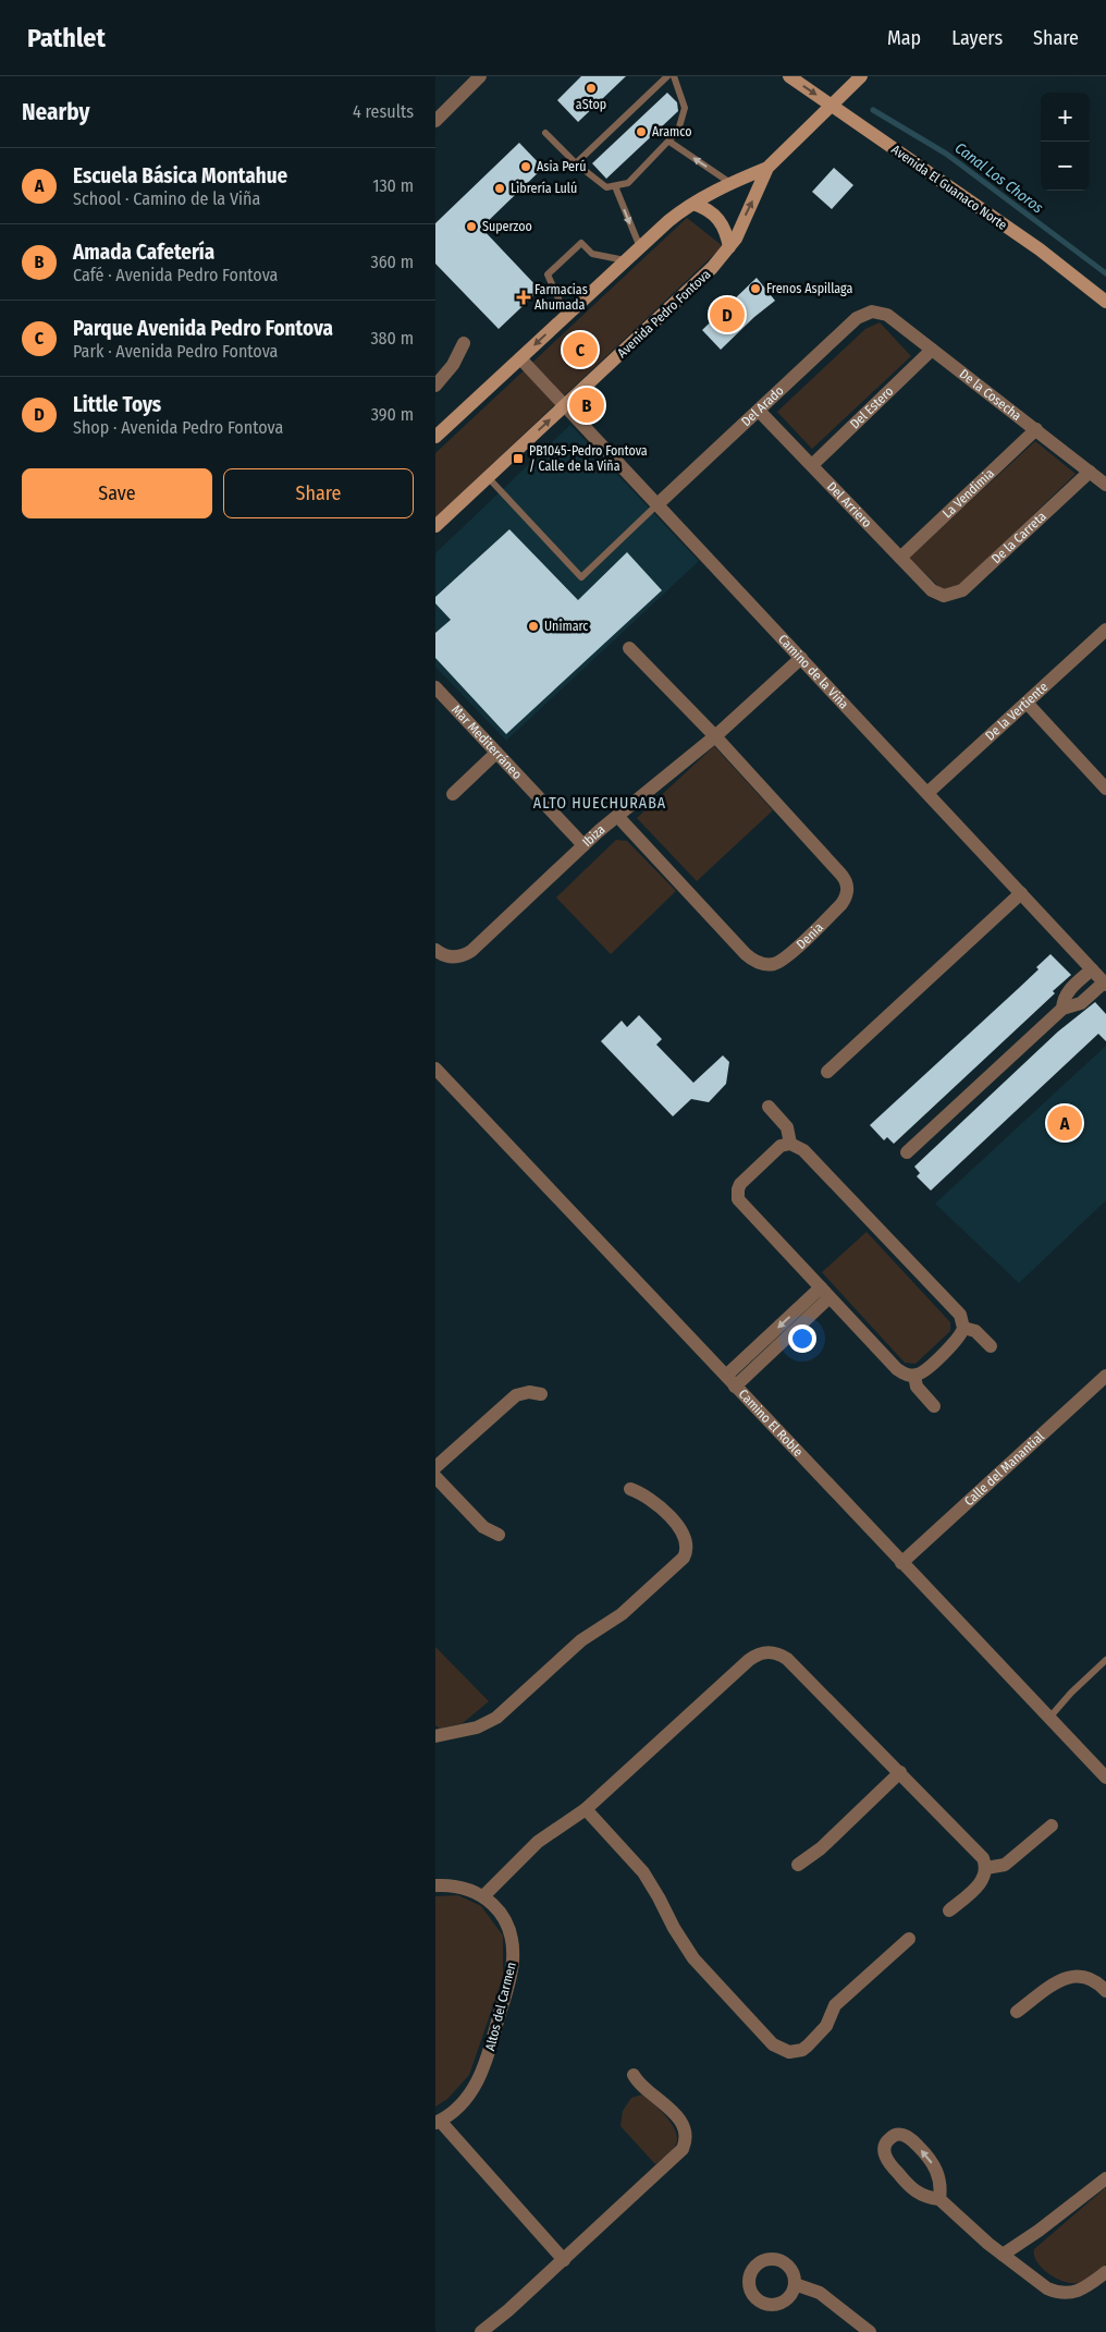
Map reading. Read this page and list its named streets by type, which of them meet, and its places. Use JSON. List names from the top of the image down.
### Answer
{
  "streets": {
    "street": [
      "Avenida El Guanaco Norte",
      "Avenida Pedro Fontova",
      "De la Cosecha",
      "Del Arado",
      "Del Estero",
      "La Vendimia",
      "Del Arriero",
      "De la Carreta",
      "Camino de la Viña",
      "De la Vertiente",
      "Mar Mediterráneo",
      "Ibiza",
      "Denia",
      "Camino El Roble",
      "Calle del Manantial",
      "Altos del Carmen"
    ]
  },
  "crossings": [
    ["Avenida El Guanaco Norte", "Avenida Pedro Fontova"],
    ["Avenida Pedro Fontova", "Camino de la Viña"],
    ["De la Cosecha", "Del Arado"],
    ["De la Cosecha", "Del Estero"],
    ["De la Cosecha", "La Vendimia"],
    ["De la Cosecha", "De la Carreta"],
    ["Del Arado", "Del Arriero"],
    ["Del Arado", "Camino de la Viña"],
    ["Del Estero", "Del Arriero"],
    ["La Vendimia", "Del Arriero"],
    ["Del Arriero", "De la Carreta"],
    ["Camino de la Viña", "De la Vertiente"],
    ["Camino de la Viña", "Ibiza"],
    ["Mar Mediterráneo", "Ibiza"],
    ["Ibiza", "Denia"],
    ["Camino El Roble", "Calle del Manantial"]
  ],
  "districts": ["ALTO HUECHURABA"],
  "water": ["Canal Los Choros"],
  "places": {
    "other": [
      "aStop",
      "Aramco",
      "Asia Perú",
      "Librería Lulú",
      "Superzoo",
      "Frenos Aspillaga",
      "Unimarc"
    ],
    "health": ["Farmacias Ahumada"],
    "transit": ["PB1045-Pedro Fontova / Calle de la Viña"]
  },
  "page": {
    "header": "Pathlet",
    "nav": ["Map", "Layers", "Share"],
    "heading": ["Nearby", "4 results"],
    "map_buttons": ["+", "−"],
    "list": [
      {
        "mark": "A",
        "name": "Escuela Básica Montahue",
        "note": "School · Camino de la Viña",
        "value": "130 m"
      },
      {
        "mark": "B",
        "name": "Amada Cafetería",
        "note": "Café · Avenida Pedro Fontova",
        "value": "360 m"
      },
      {
        "mark": "C",
        "name": "Parque Avenida Pedro Fontova",
        "note": "Park · Avenida Pedro Fontova",
        "value": "380 m"
      },
      {
        "mark": "D",
        "name": "Little Toys",
        "note": "Shop · Avenida Pedro Fontova",
        "value": "390 m"
      }
    ],
    "pins": [
      "D",
      "C",
      "B",
      "A"
    ],
    "buttons": ["Save", "Share"]
  }
}
